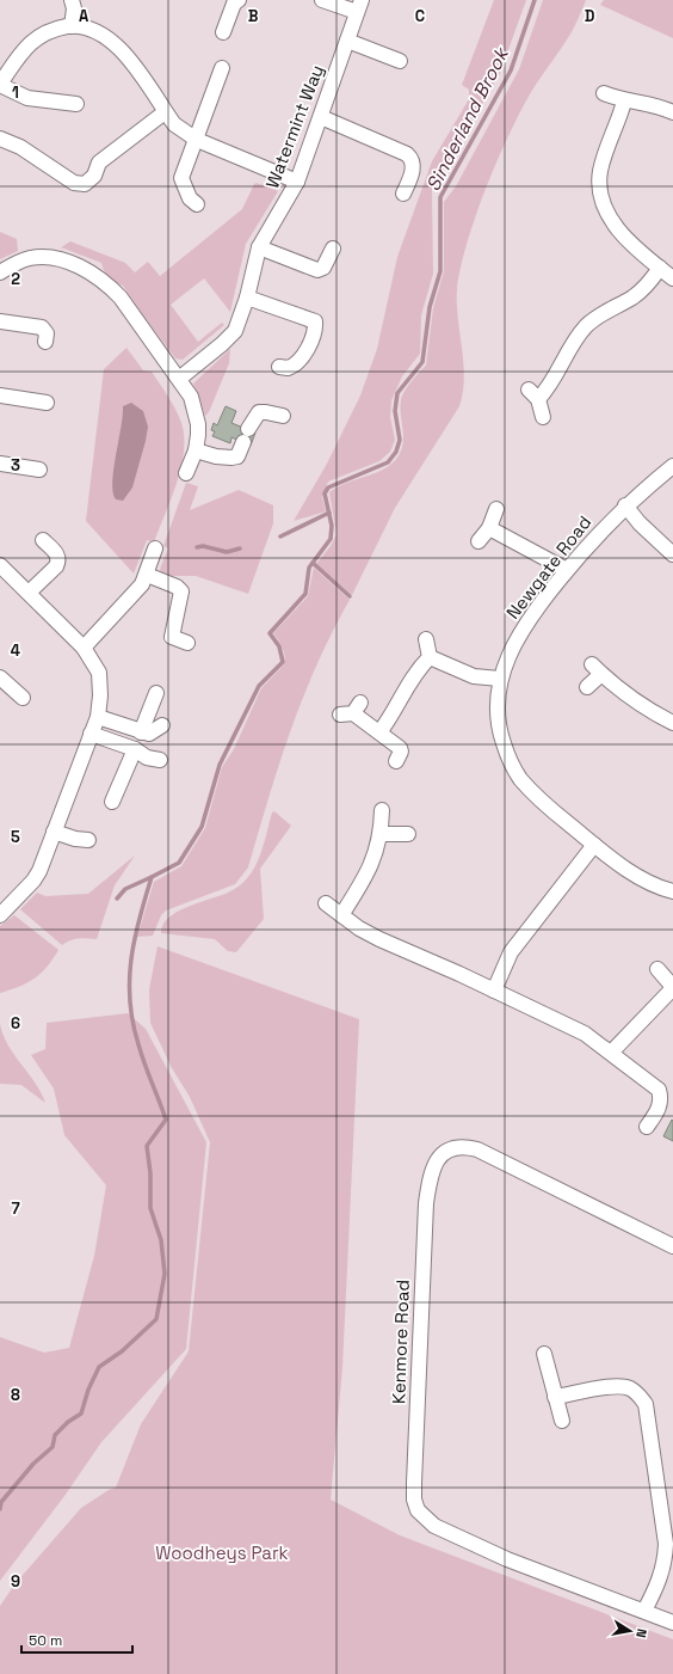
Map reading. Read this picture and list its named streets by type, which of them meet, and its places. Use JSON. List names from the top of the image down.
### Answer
{
  "streets": {
    "street": ["Watermint Way", "Newgate Road", "Kenmore Road"]
  },
  "water": ["Sinderland Brook"],
  "parks": ["Woodheys Park"],
  "scale_bar": "50 m",
  "north": "right",
  "grid": {
    "columns": [
      "A",
      "B",
      "C",
      "D"
    ],
    "rows": [
      "1",
      "2",
      "3",
      "4",
      "5",
      "6",
      "7",
      "8",
      "9"
    ]
  }
}
